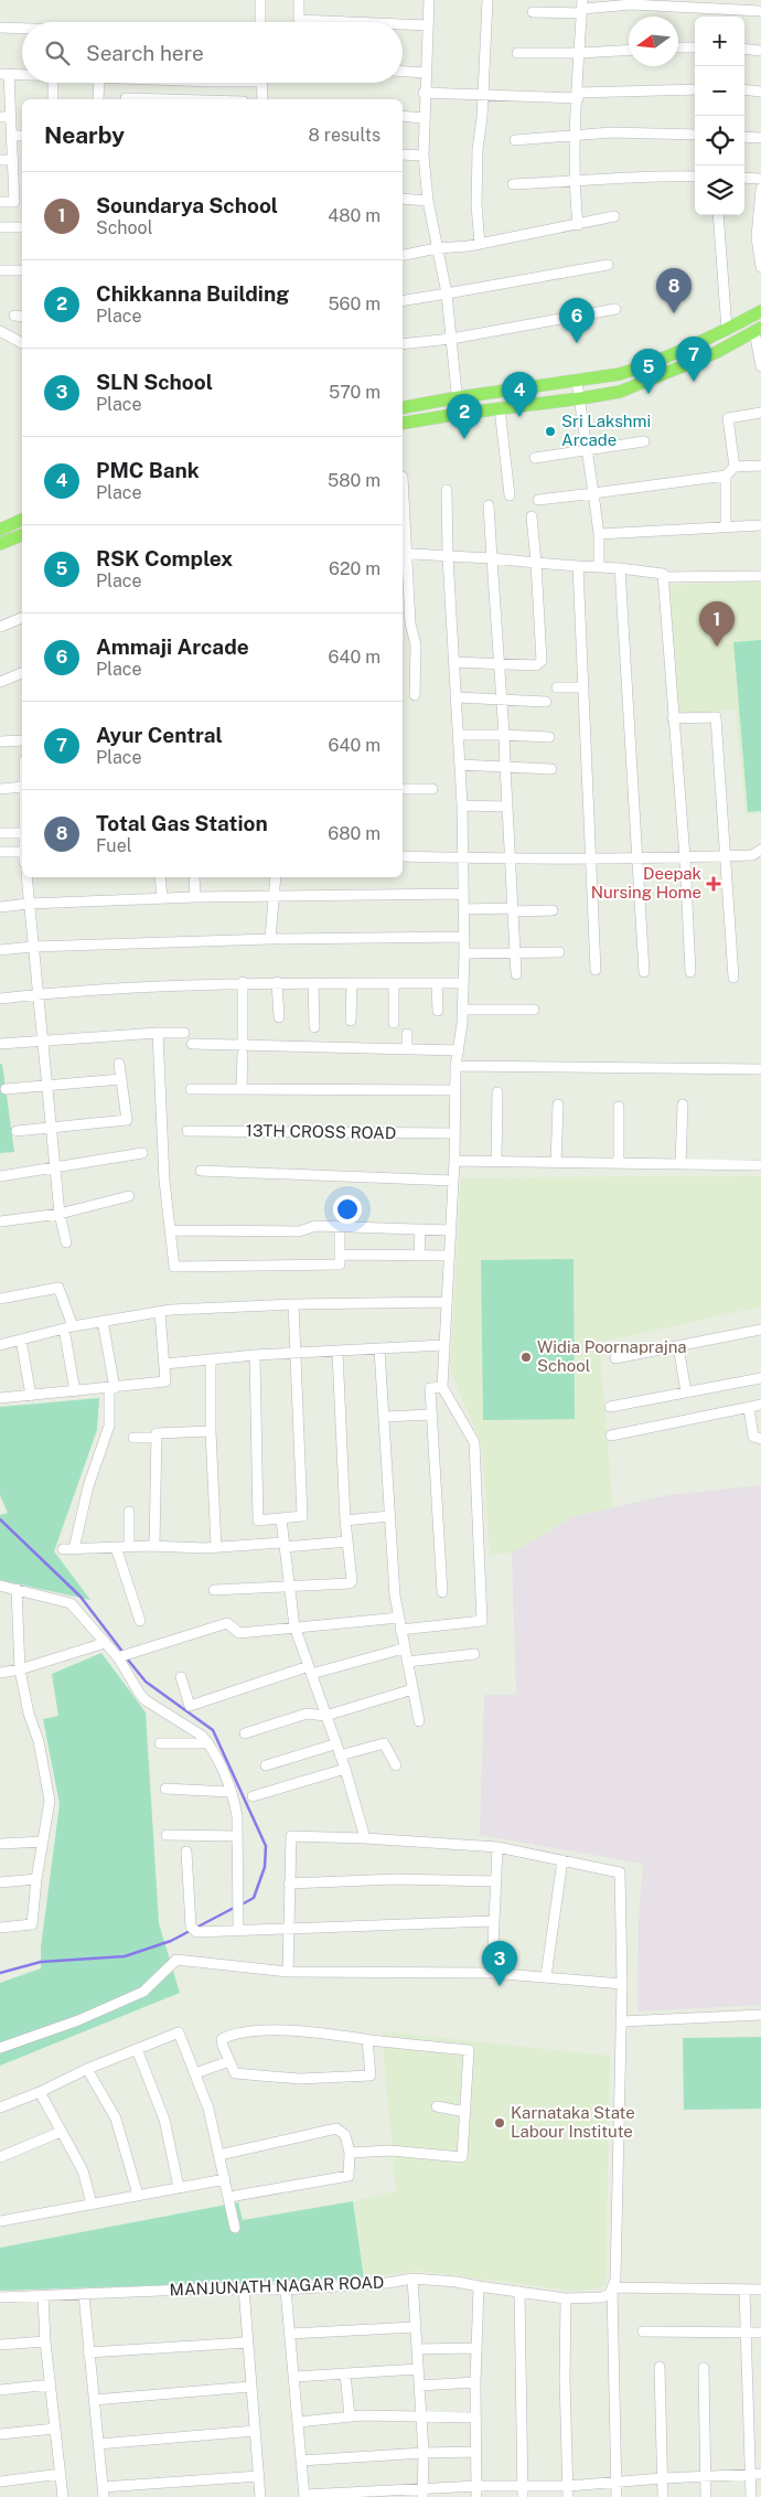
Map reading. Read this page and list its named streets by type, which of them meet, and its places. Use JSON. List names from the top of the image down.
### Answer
{
  "streets": {
    "street": ["13TH CROSS ROAD", "MANJUNATH NAGAR ROAD"]
  },
  "places": {
    "other": ["Sri Lakshmi Arcade", "Widia Poornaprajna School", "Karnataka State Labour Institute"],
    "health": ["Deepak Nursing Home"]
  },
  "north": "left",
  "page": {
    "map_buttons": ["+", "−"],
    "search": "Search here",
    "heading": ["Nearby", "8 results"],
    "list": [
      {
        "mark": "1",
        "name": "Soundarya School",
        "note": "School",
        "value": "480 m"
      },
      {
        "mark": "2",
        "name": "Chikkanna Building",
        "note": "Place",
        "value": "560 m"
      },
      {
        "mark": "3",
        "name": "SLN School",
        "note": "Place",
        "value": "570 m"
      },
      {
        "mark": "4",
        "name": "PMC Bank",
        "note": "Place",
        "value": "580 m"
      },
      {
        "mark": "5",
        "name": "RSK Complex",
        "note": "Place",
        "value": "620 m"
      },
      {
        "mark": "6",
        "name": "Ammaji Arcade",
        "note": "Place",
        "value": "640 m"
      },
      {
        "mark": "7",
        "name": "Ayur Central",
        "note": "Place",
        "value": "640 m"
      },
      {
        "mark": "8",
        "name": "Total Gas Station",
        "note": "Fuel",
        "value": "680 m"
      }
    ],
    "pins": [
      "8",
      "6",
      "7",
      "5",
      "4",
      "2",
      "1",
      "3"
    ]
  }
}
